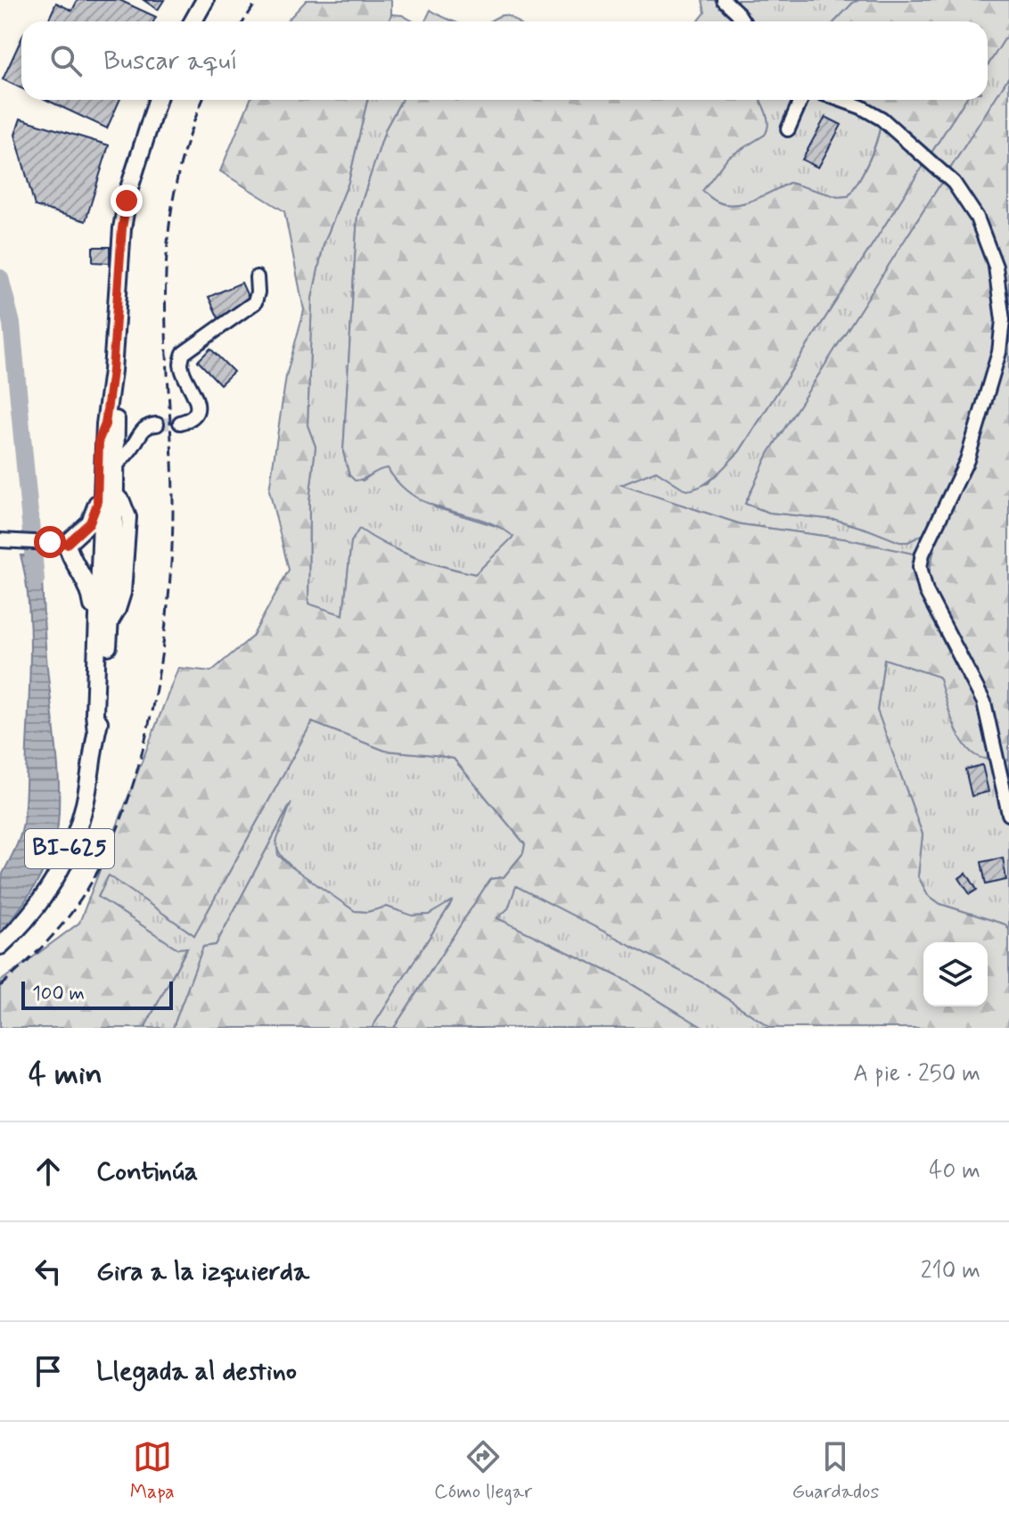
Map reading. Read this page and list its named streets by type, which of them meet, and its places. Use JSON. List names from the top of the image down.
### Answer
{
  "streets": {
    "main road": ["BI-625"]
  },
  "scale_bar": "100 m",
  "page": {
    "search": "Buscar aquí",
    "scale": "100 m",
    "heading": ["4 min", "A pie · 250 m"],
    "list": [
      ["Continúa", "40 m"],
      ["Gira a la izquierda", "210 m"],
      "Llegada al destino"
    ],
    "nav": ["Mapa", "Cómo llegar", "Guardados"]
  }
}
